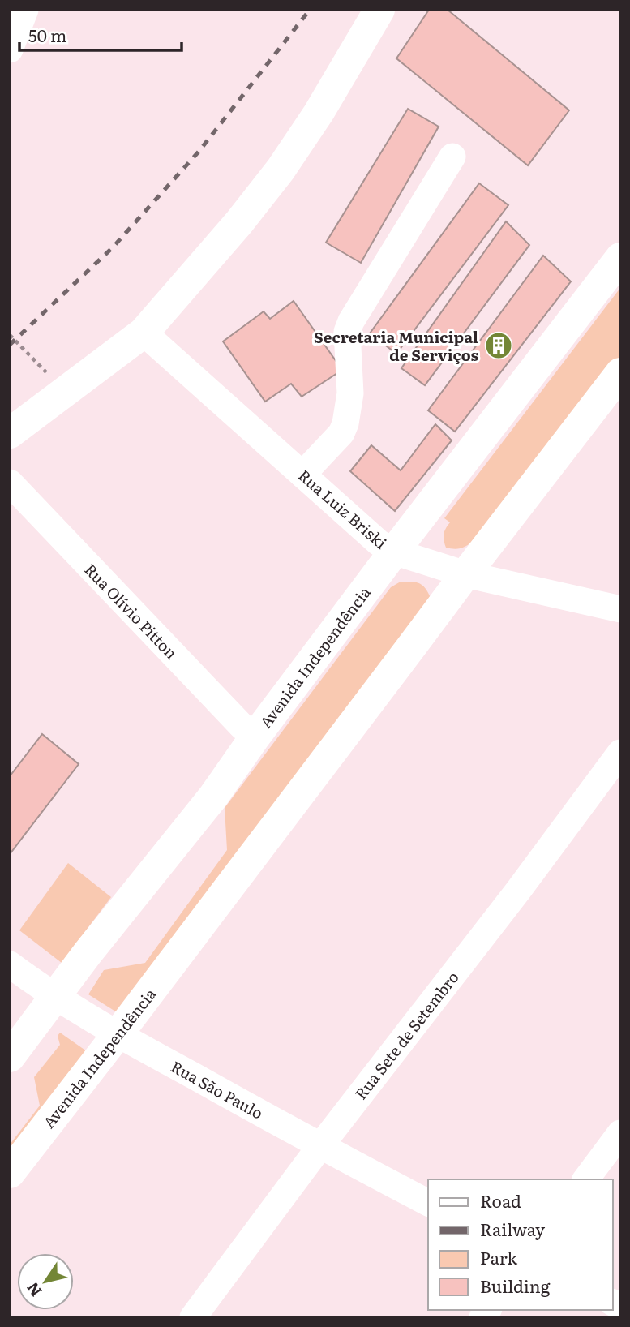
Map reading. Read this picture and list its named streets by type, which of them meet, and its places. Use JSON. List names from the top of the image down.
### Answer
{
  "streets": {
    "main road": ["Avenida Independência"],
    "street": [
      "Rua Luiz Briski",
      "Rua Olívio Pitton",
      "Rua Sete de Setembro",
      "Rua São Paulo"
    ]
  },
  "crossings": [
    ["Rua Luiz Briski", "Avenida Independência"],
    ["Rua Olívio Pitton", "Avenida Independência"],
    ["Avenida Independência", "Rua São Paulo"],
    ["Rua Sete de Setembro", "Rua São Paulo"]
  ],
  "places": {
    "building": ["Secretaria Municipal de Serviços"]
  },
  "legend": [
    "Road",
    "Railway",
    "Park",
    "Building"
  ],
  "scale_bar": "50 m",
  "north": "bottom left"
}
